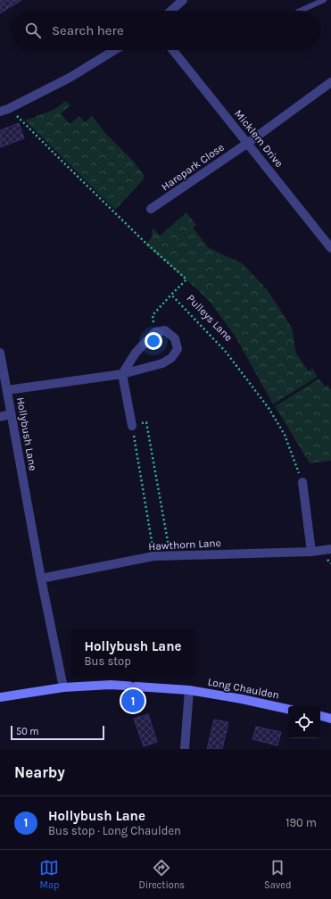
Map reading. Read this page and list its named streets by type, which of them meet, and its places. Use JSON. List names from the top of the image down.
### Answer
{
  "streets": {
    "street": [
      "Micklem Drive",
      "Harepark Close",
      "Hollybush Lane",
      "Hawthorn Lane",
      "Long Chaulden"
    ],
    "path": ["Pulleys Lane"]
  },
  "crossings": [
    ["Micklem Drive", "Harepark Close"],
    ["Hollybush Lane", "Hawthorn Lane"],
    ["Hollybush Lane", "Long Chaulden"]
  ],
  "scale_bar": "50 m",
  "page": {
    "search": "Search here",
    "popup": ["Hollybush Lane", "Bus stop"],
    "pins": "1",
    "scale": "50 m",
    "heading": "Nearby",
    "list": [
      {
        "mark": "1",
        "name": "Hollybush Lane",
        "note": "Bus stop · Long Chaulden",
        "value": "190 m"
      }
    ],
    "nav": ["Map", "Directions", "Saved"]
  }
}
